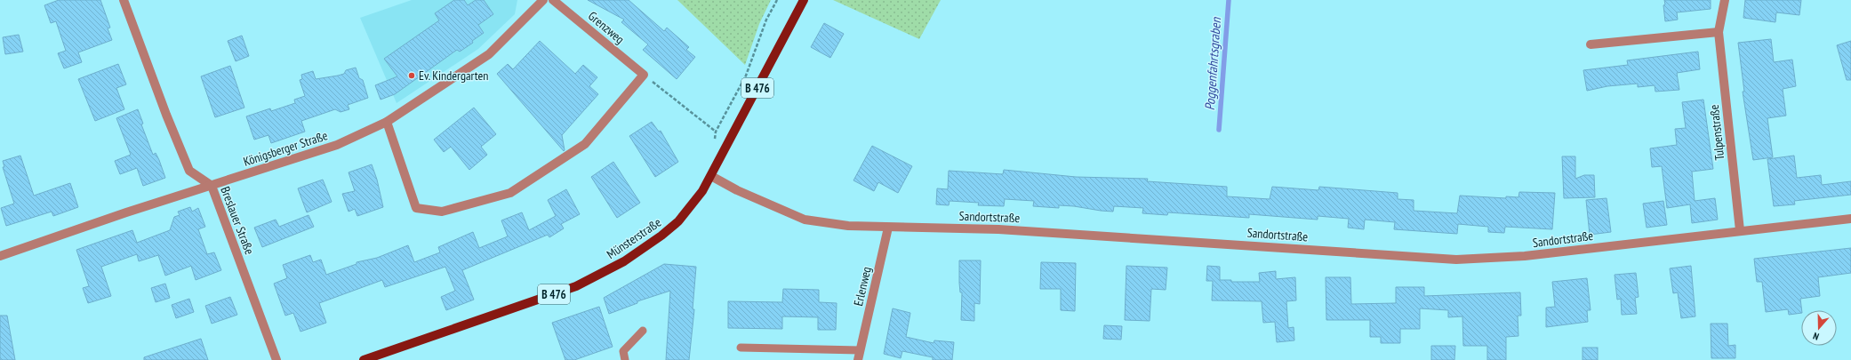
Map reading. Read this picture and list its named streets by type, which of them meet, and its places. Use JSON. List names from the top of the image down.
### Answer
{
  "streets": {
    "main road": ["B 476", "Münsterstraße"],
    "street": [
      "Grenzweg",
      "Tulpenstraße",
      "Königsberger Straße",
      "Sandortstraße",
      "Breslauer Straße",
      "Erlenweg"
    ]
  },
  "crossings": [
    ["Tulpenstraße", "Sandortstraße"],
    ["Königsberger Straße", "Breslauer Straße"],
    ["Sandortstraße", "Münsterstraße"],
    ["Sandortstraße", "Erlenweg"]
  ],
  "water": ["Poggenfahrtsgraben"],
  "places": ["Ev. Kindergarten"],
  "north": "bottom"
}
